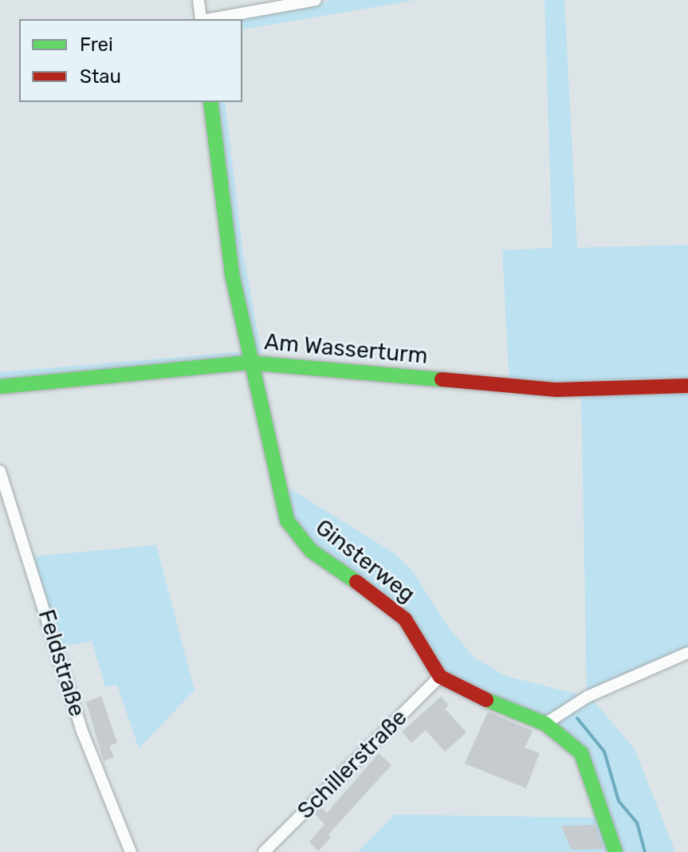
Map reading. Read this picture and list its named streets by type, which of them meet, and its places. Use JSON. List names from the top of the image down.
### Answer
{
  "streets": {
    "street": [
      "Am Wasserturm",
      "Ginsterweg",
      "Feldstraße",
      "Schillerstraße"
    ]
  },
  "crossings": [
    ["Am Wasserturm", "Ginsterweg"],
    ["Ginsterweg", "Schillerstraße"]
  ],
  "legend": ["Frei", "Stau"]
}
